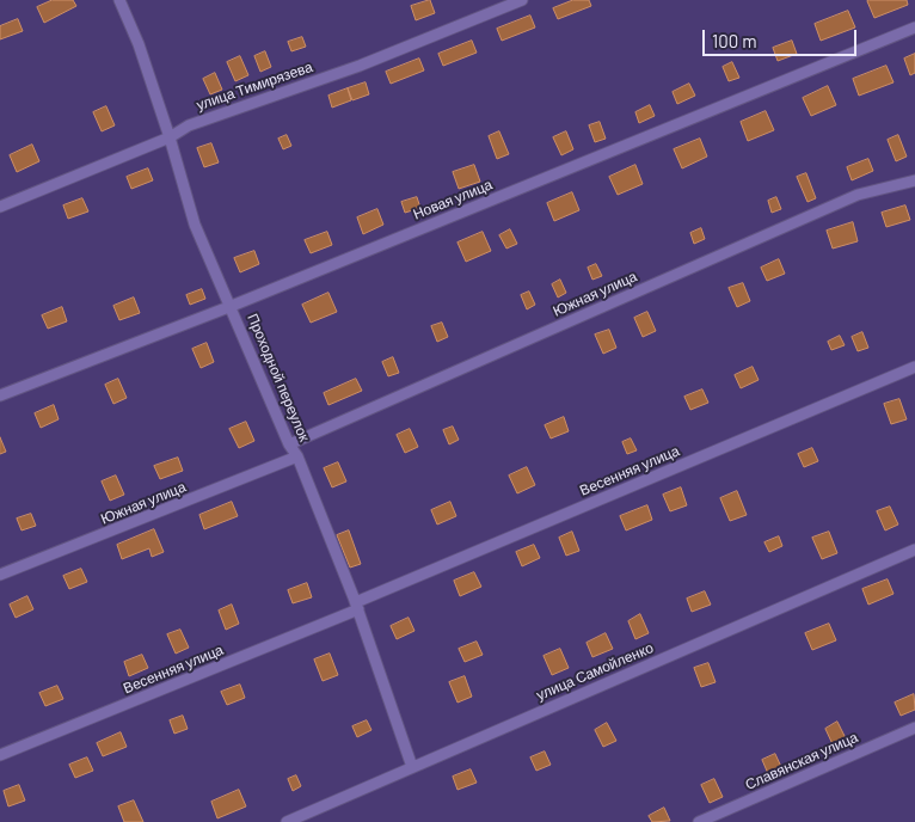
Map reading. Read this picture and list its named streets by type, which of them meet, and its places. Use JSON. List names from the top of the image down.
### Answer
{
  "streets": {
    "street": [
      "улица Тимирязева",
      "Новая улица",
      "Южная улица",
      "Проходной переулок",
      "Весенняя улица",
      "улица Самойленко",
      "Славянская улица"
    ]
  },
  "crossings": [
    ["улица Тимирязева", "Проходной переулок"],
    ["Новая улица", "Проходной переулок"],
    ["Южная улица", "Проходной переулок"],
    ["Проходной переулок", "Весенняя улица"],
    ["Проходной переулок", "улица Самойленко"]
  ],
  "scale_bar": "100 m"
}
